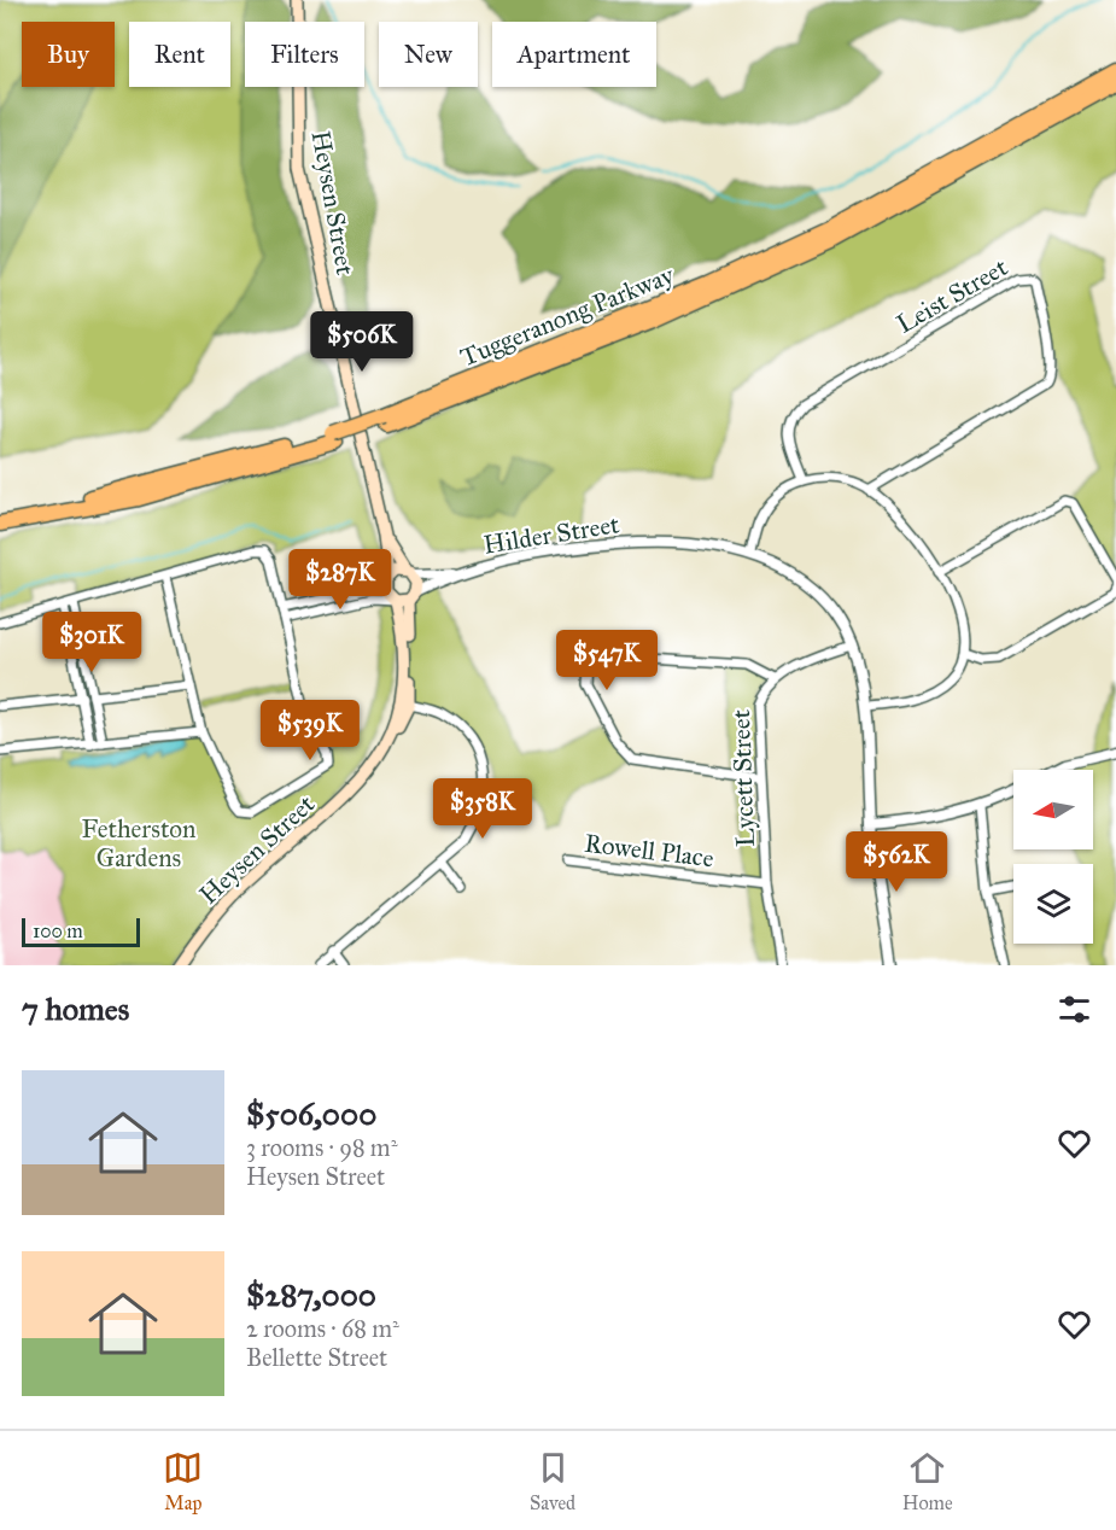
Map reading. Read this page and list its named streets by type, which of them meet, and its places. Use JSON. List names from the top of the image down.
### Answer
{
  "streets": {
    "highway": ["Tuggeranong Parkway"],
    "main road": ["Heysen Street"],
    "street": [
      "Leist Street",
      "Hilder Street",
      "Lycett Street",
      "Rowell Place"
    ]
  },
  "crossings": [
    ["Heysen Street", "Hilder Street"],
    ["Hilder Street", "Lycett Street"],
    ["Lycett Street", "Rowell Place"]
  ],
  "parks": ["Fetherston Gardens"],
  "scale_bar": "100 m",
  "north": "left",
  "page": {
    "chip": [
      "Buy",
      "Rent",
      "Filters",
      "New",
      "Apartment"
    ],
    "price": [
      "$506K",
      "$287K",
      "$301K",
      "$547K",
      "$539K",
      "$358K",
      "$562K"
    ],
    "scale": "100 m",
    "heading": "7 homes",
    "list": [
      {
        "name": "$506,000",
        "note": "3 rooms · 98 m² · Heysen Street"
      },
      {
        "name": "$287,000",
        "note": "2 rooms · 68 m² · Bellette Street"
      }
    ],
    "tabs": ["Map", "Saved", "Home"]
  }
}
